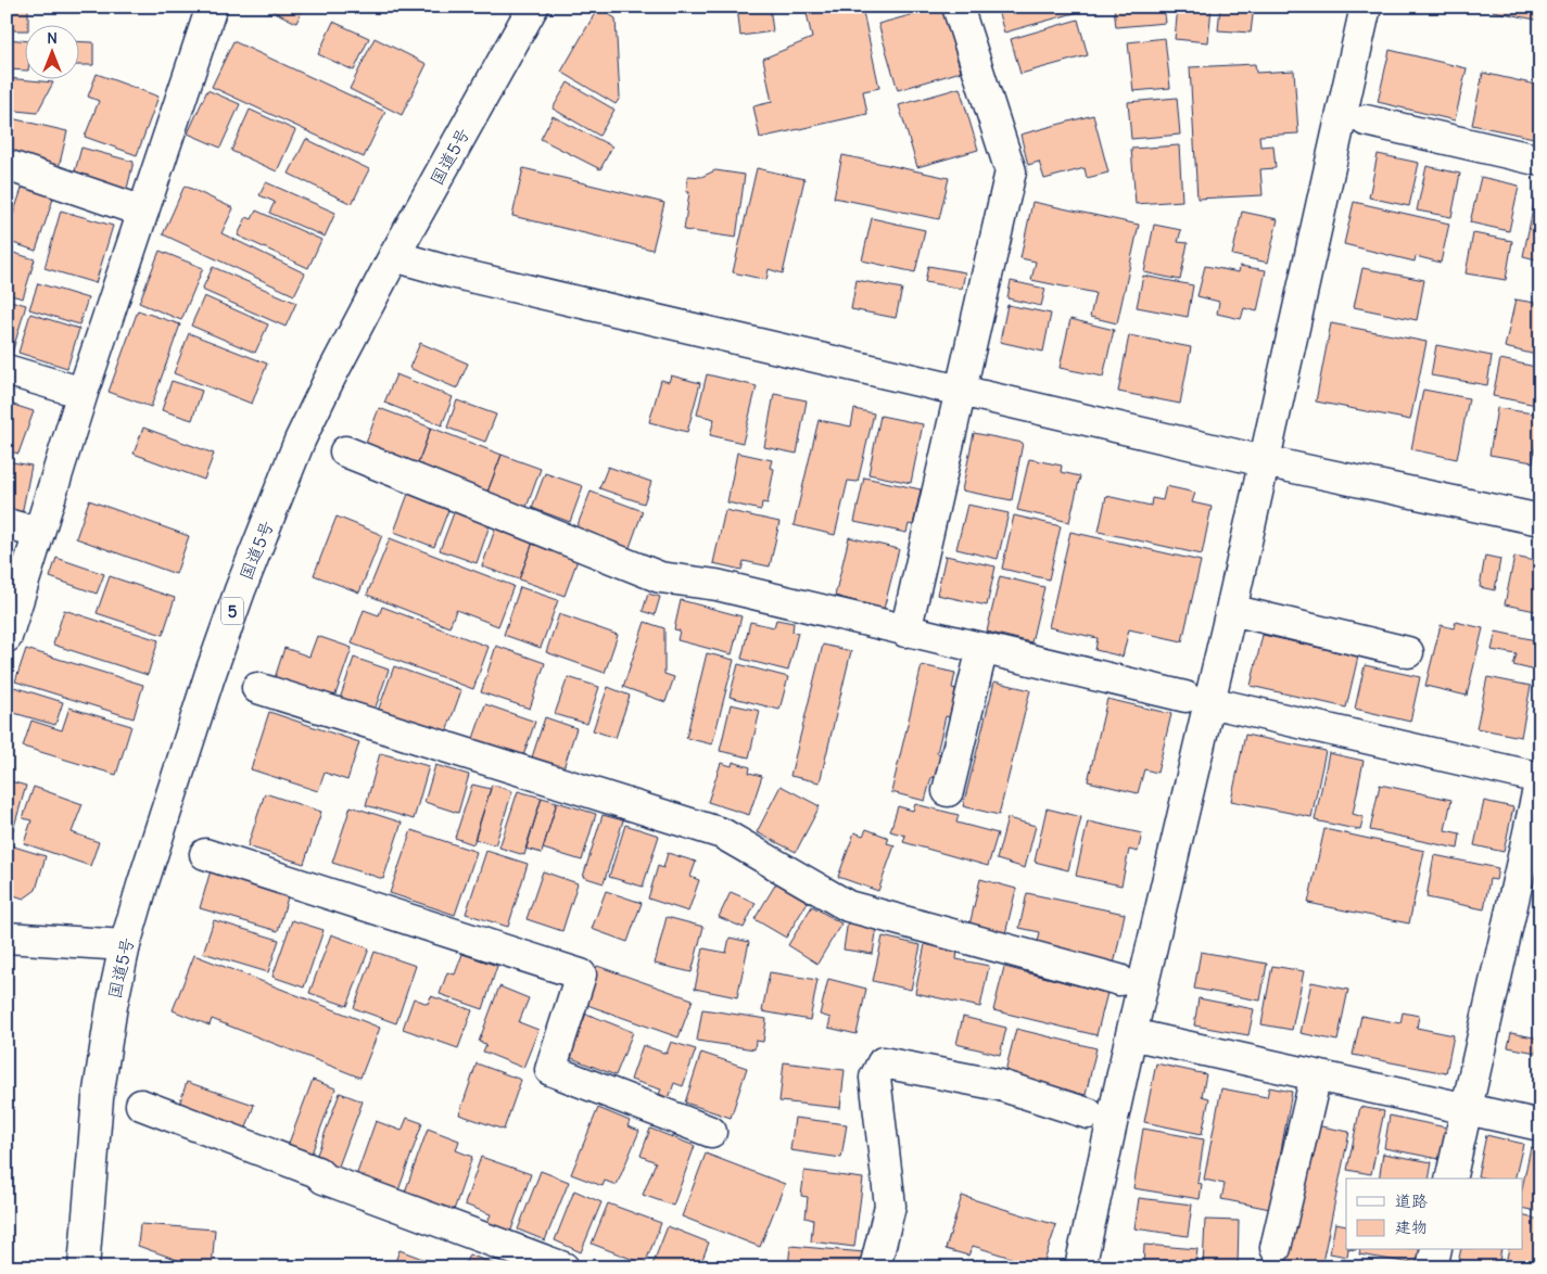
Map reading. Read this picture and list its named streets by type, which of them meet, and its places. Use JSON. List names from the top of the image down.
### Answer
{
  "streets": {
    "main road": ["国道5号", "5"]
  },
  "legend": ["道路", "建物"],
  "north": "top"
}
